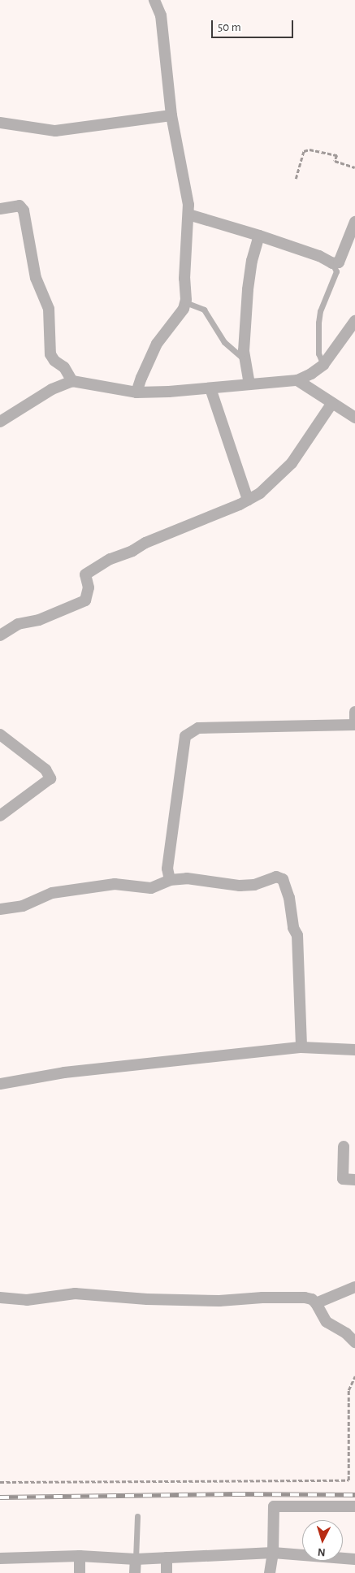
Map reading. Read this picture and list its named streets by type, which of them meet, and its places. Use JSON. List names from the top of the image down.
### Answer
{
  "scale_bar": "50 m",
  "north": "bottom"
}
